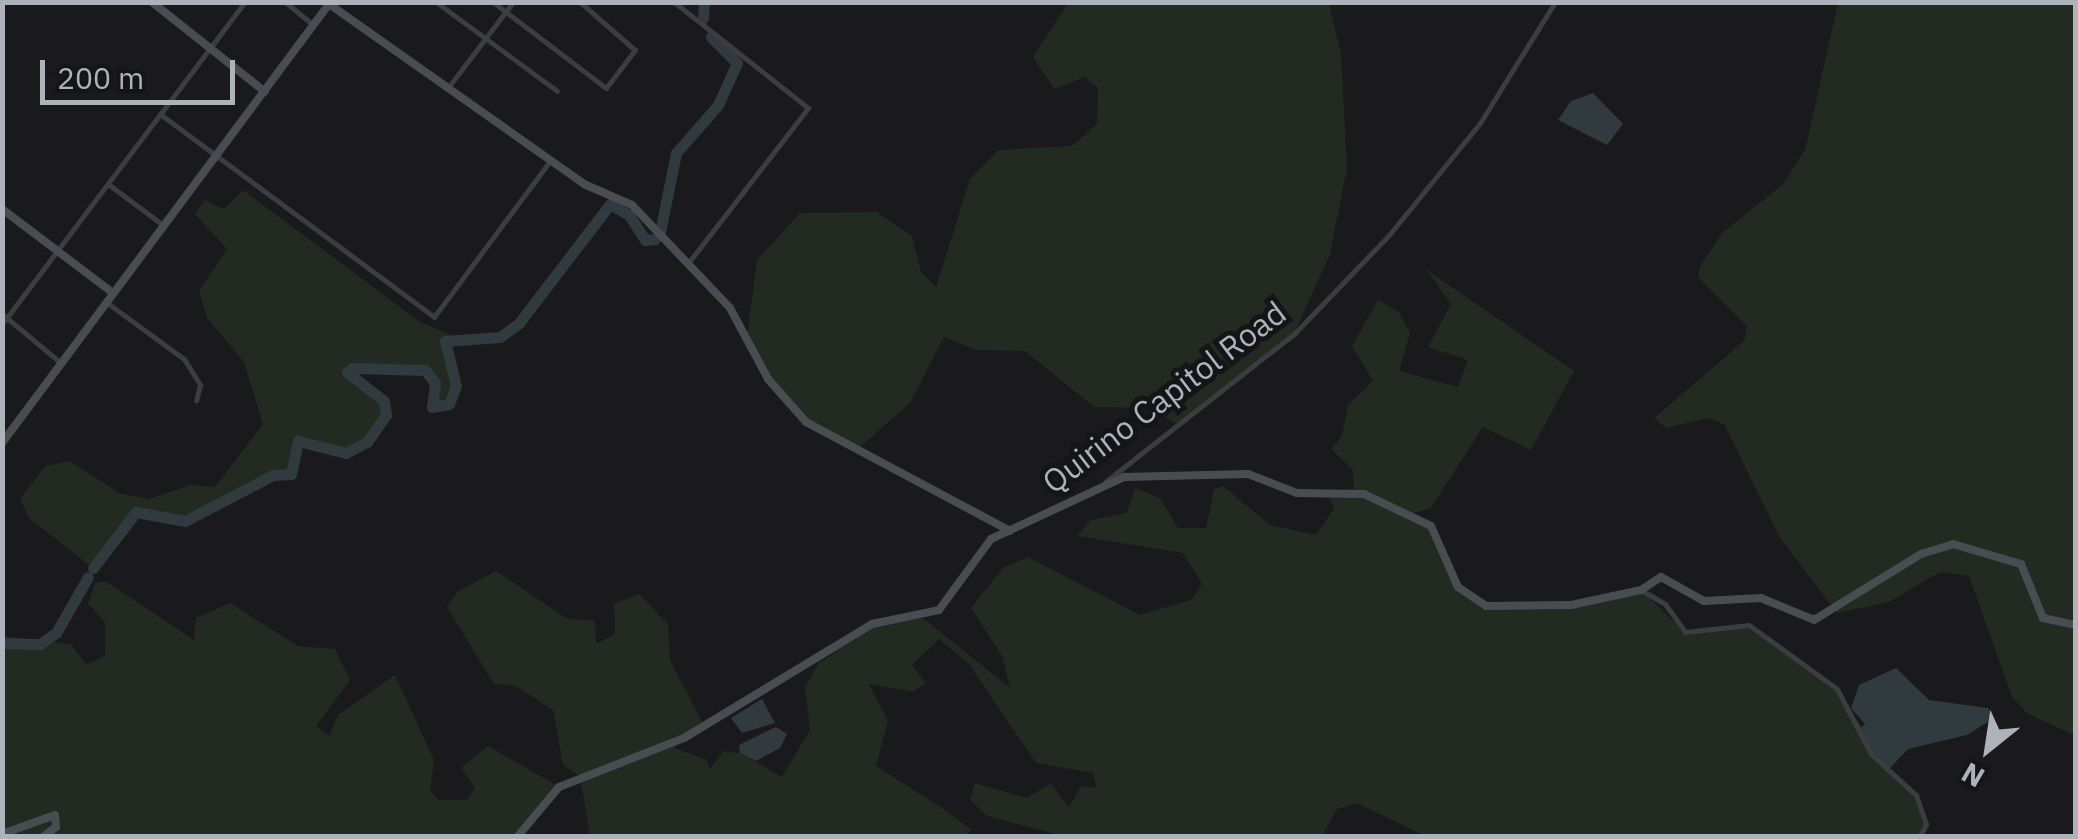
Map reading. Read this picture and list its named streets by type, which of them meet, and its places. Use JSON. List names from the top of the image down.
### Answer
{
  "streets": {
    "street": ["Quirino Capitol Road"]
  },
  "scale_bar": "200 m",
  "north": "bottom left"
}
